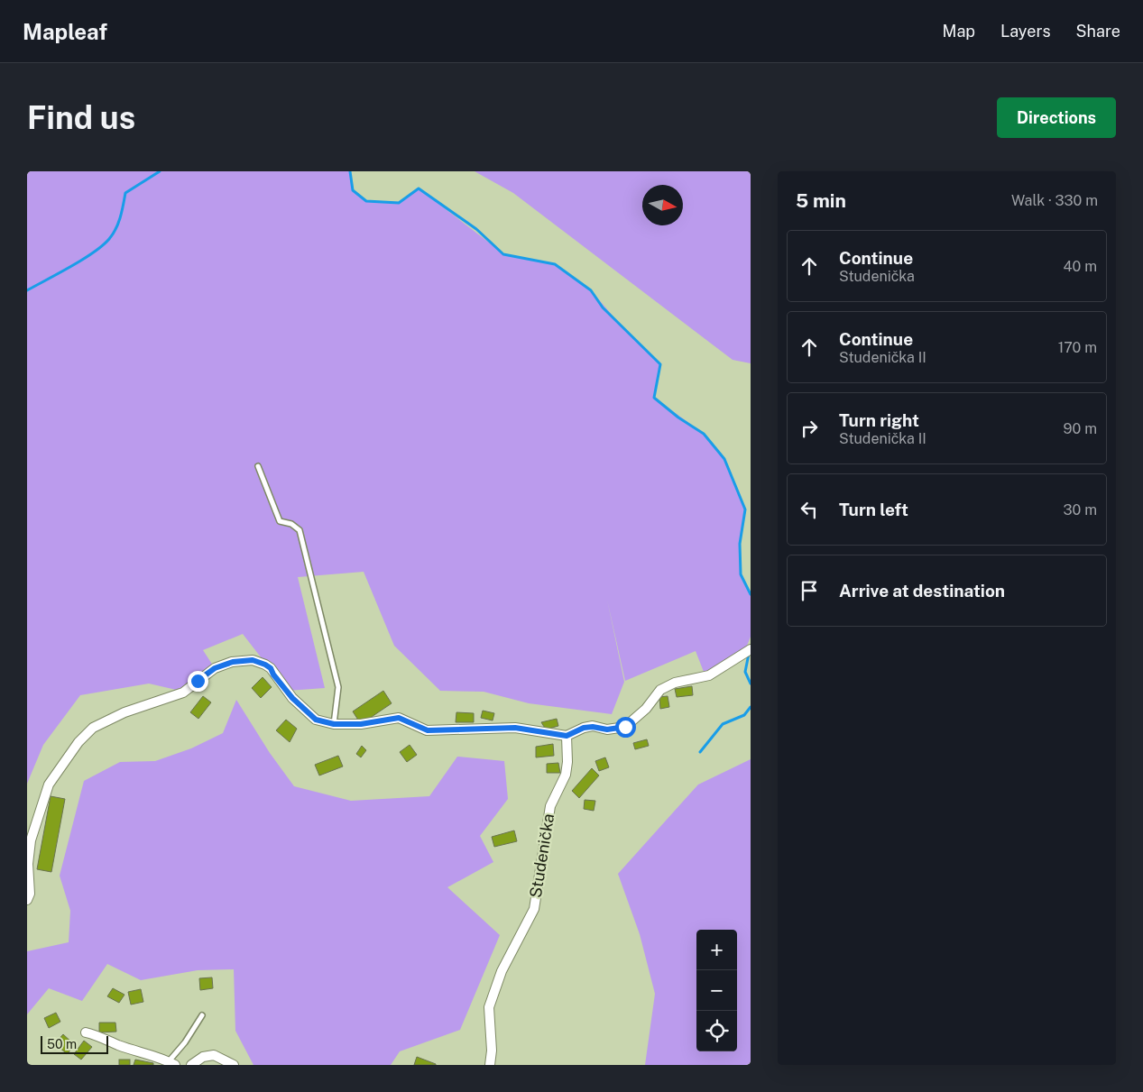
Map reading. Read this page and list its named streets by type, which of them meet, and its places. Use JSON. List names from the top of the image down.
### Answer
{
  "streets": {
    "street": ["Studenička"]
  },
  "scale_bar": "50 m",
  "north": "right",
  "page": {
    "header": "Mapleaf",
    "nav": ["Map", "Layers", "Share"],
    "buttons": "Directions",
    "title": "Find us",
    "heading": ["5 min", "Walk · 330 m"],
    "list": [
      ["Continue", "Studenička", "40 m"],
      ["Continue", "Studenička II", "170 m"],
      ["Turn right", "Studenička II", "90 m"],
      ["Turn left", "30 m"],
      "Arrive at destination"
    ],
    "map_buttons": ["+", "−"],
    "scale": "50 m"
  }
}
